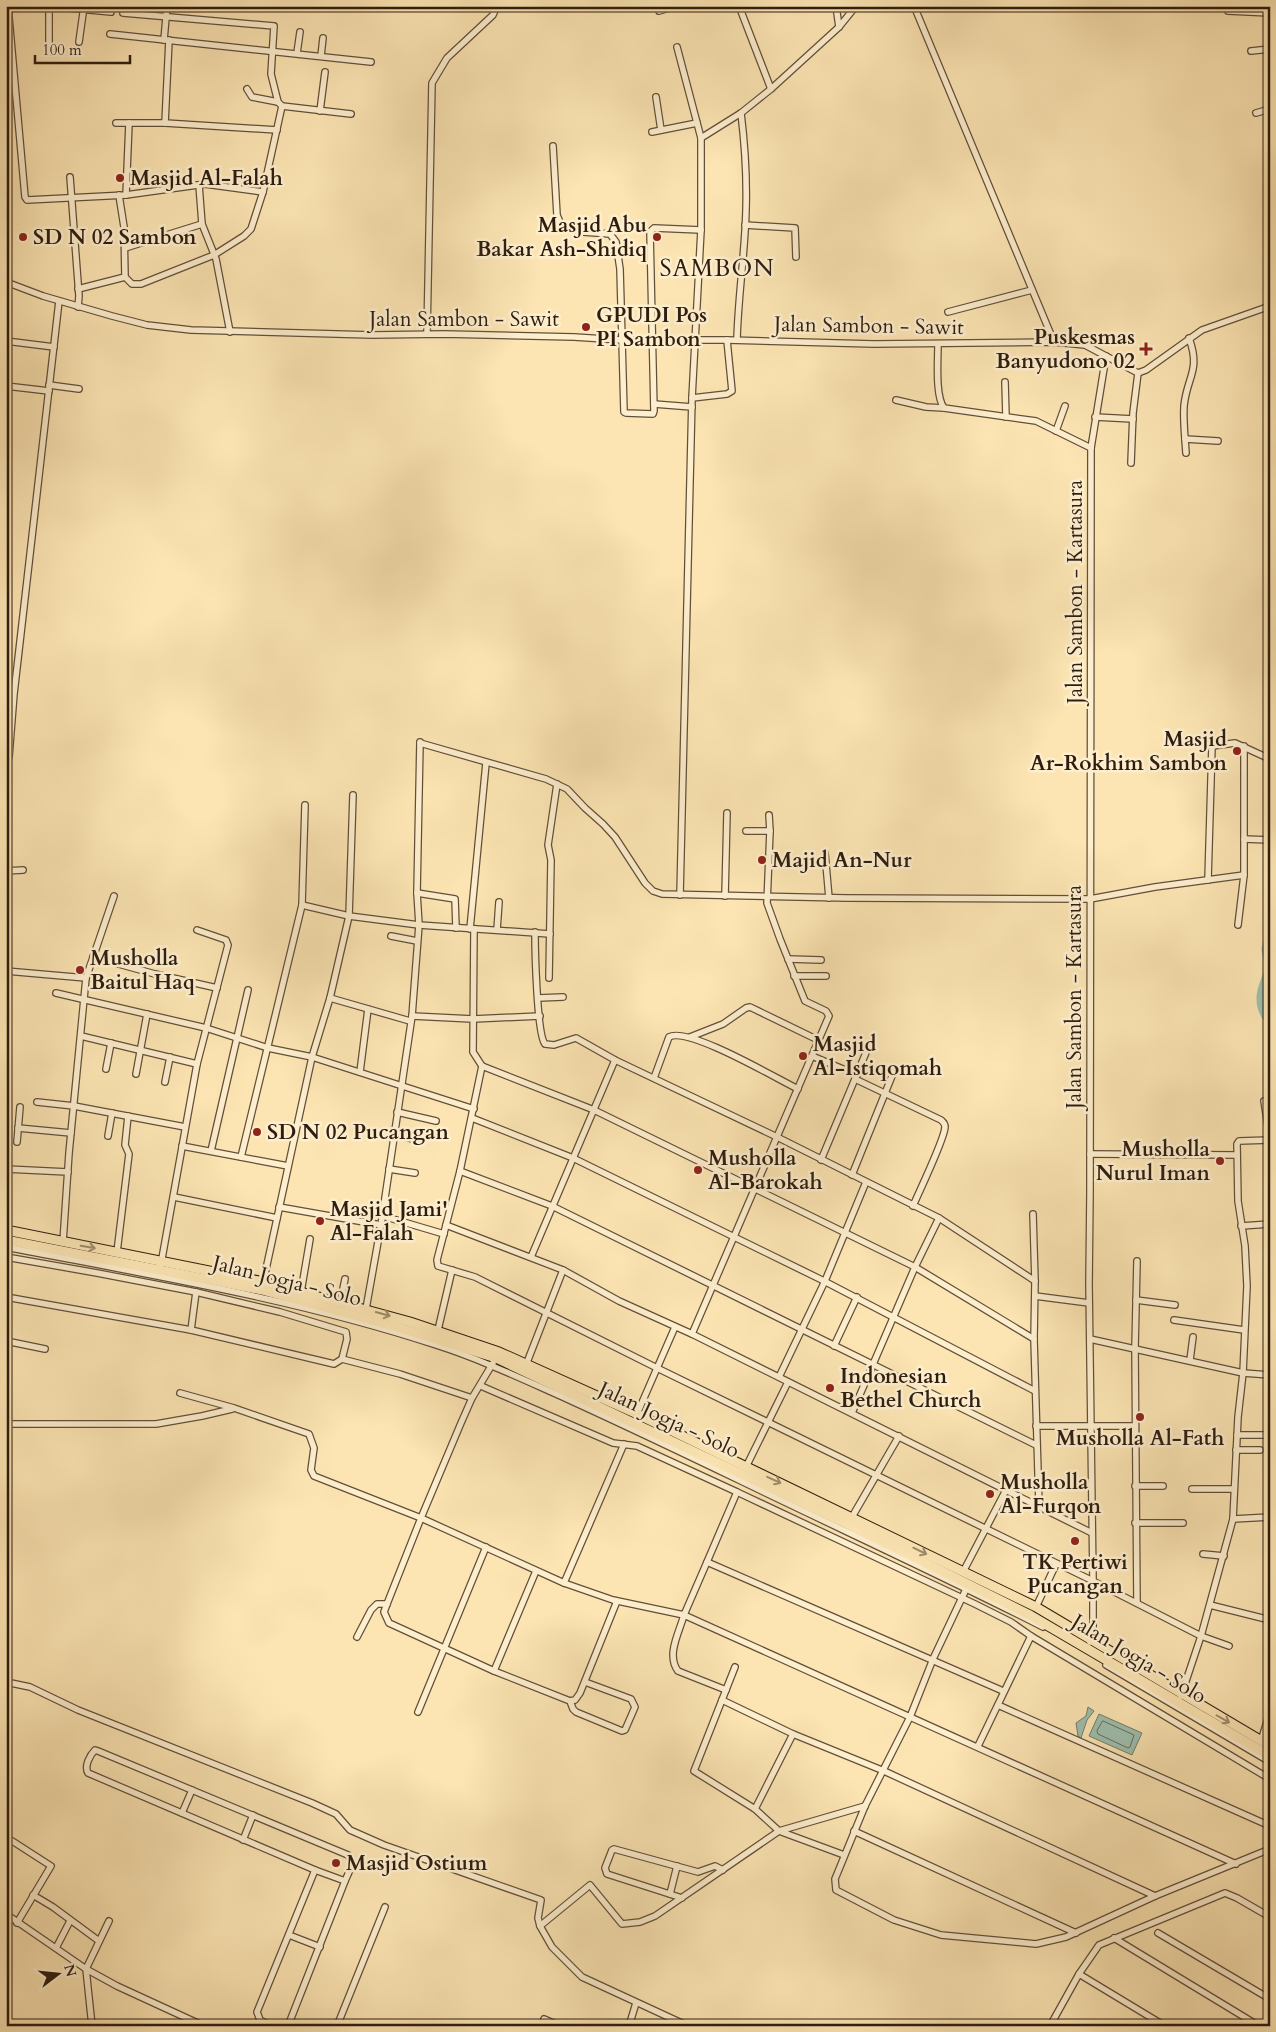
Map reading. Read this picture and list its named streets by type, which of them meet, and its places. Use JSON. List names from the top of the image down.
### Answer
{
  "streets": {
    "highway": ["Jalan Jogja - Solo"],
    "street": ["Jalan Sambon - Sawit", "Jalan Sambon - Kartasura"]
  },
  "crossings": [
    ["Jalan Sambon - Sawit", "Jalan Sambon - Kartasura"],
    ["Jalan Sambon - Kartasura", "Jalan Jogja - Solo"]
  ],
  "districts": ["SAMBON"],
  "places": {
    "other": [
      "Masjid Al-Falah",
      "SD N 02 Sambon",
      "Masjid Abu Bakar Ash-Shidiq",
      "GPUDI Pos PI Sambon",
      "Masjid Ar-Rokhim Sambon",
      "Majid An-Nur",
      "Musholla Baitul Haq",
      "Masjid Al-Istiqomah",
      "SD N 02 Pucangan",
      "Musholla Nurul Iman",
      "Musholla Al-Barokah",
      "Masjid Jami' Al-Falah",
      "Indonesian Bethel Church",
      "Musholla Al-Fath",
      "Musholla Al-Furqon",
      "TK Pertiwi Pucangan",
      "Masjid Ostium"
    ],
    "health": ["Puskesmas Banyudono 02"]
  },
  "scale_bar": "100 m",
  "north": "right"
}
